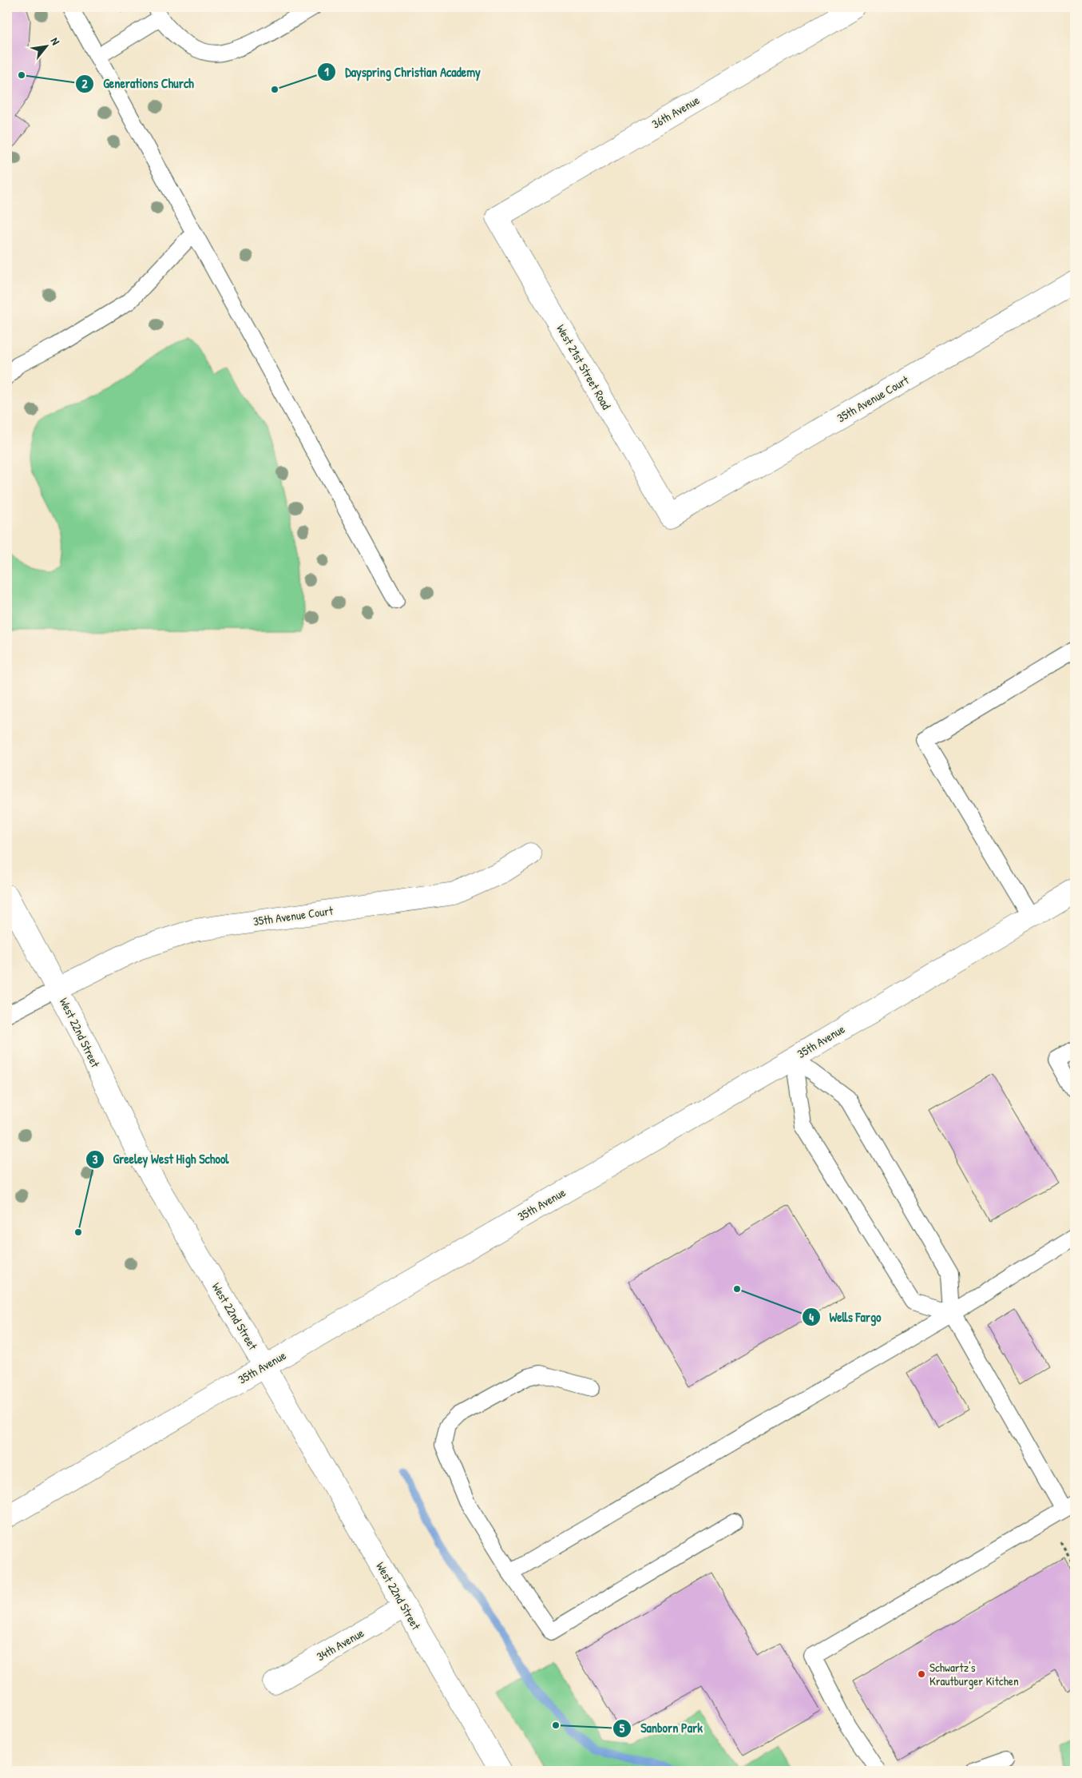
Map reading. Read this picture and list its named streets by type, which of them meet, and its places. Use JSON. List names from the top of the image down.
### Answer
{
  "streets": {
    "street": [
      "36th Avenue",
      "West 21st Street Road",
      "35th Avenue Court",
      "West 22nd Street",
      "35th Avenue",
      "34th Avenue"
    ]
  },
  "crossings": [
    ["36th Avenue", "West 21st Street Road"],
    ["West 21st Street Road", "35th Avenue Court"],
    ["35th Avenue Court", "West 22nd Street"],
    ["West 22nd Street", "35th Avenue"],
    ["West 22nd Street", "34th Avenue"]
  ],
  "places": [
    "Generations Church",
    "Dayspring Christian Academy",
    "Greeley West High School",
    "Wells Fargo",
    "Schwartz's Krautburger Kitchen",
    "Sanborn Park"
  ],
  "north": "top right"
}
